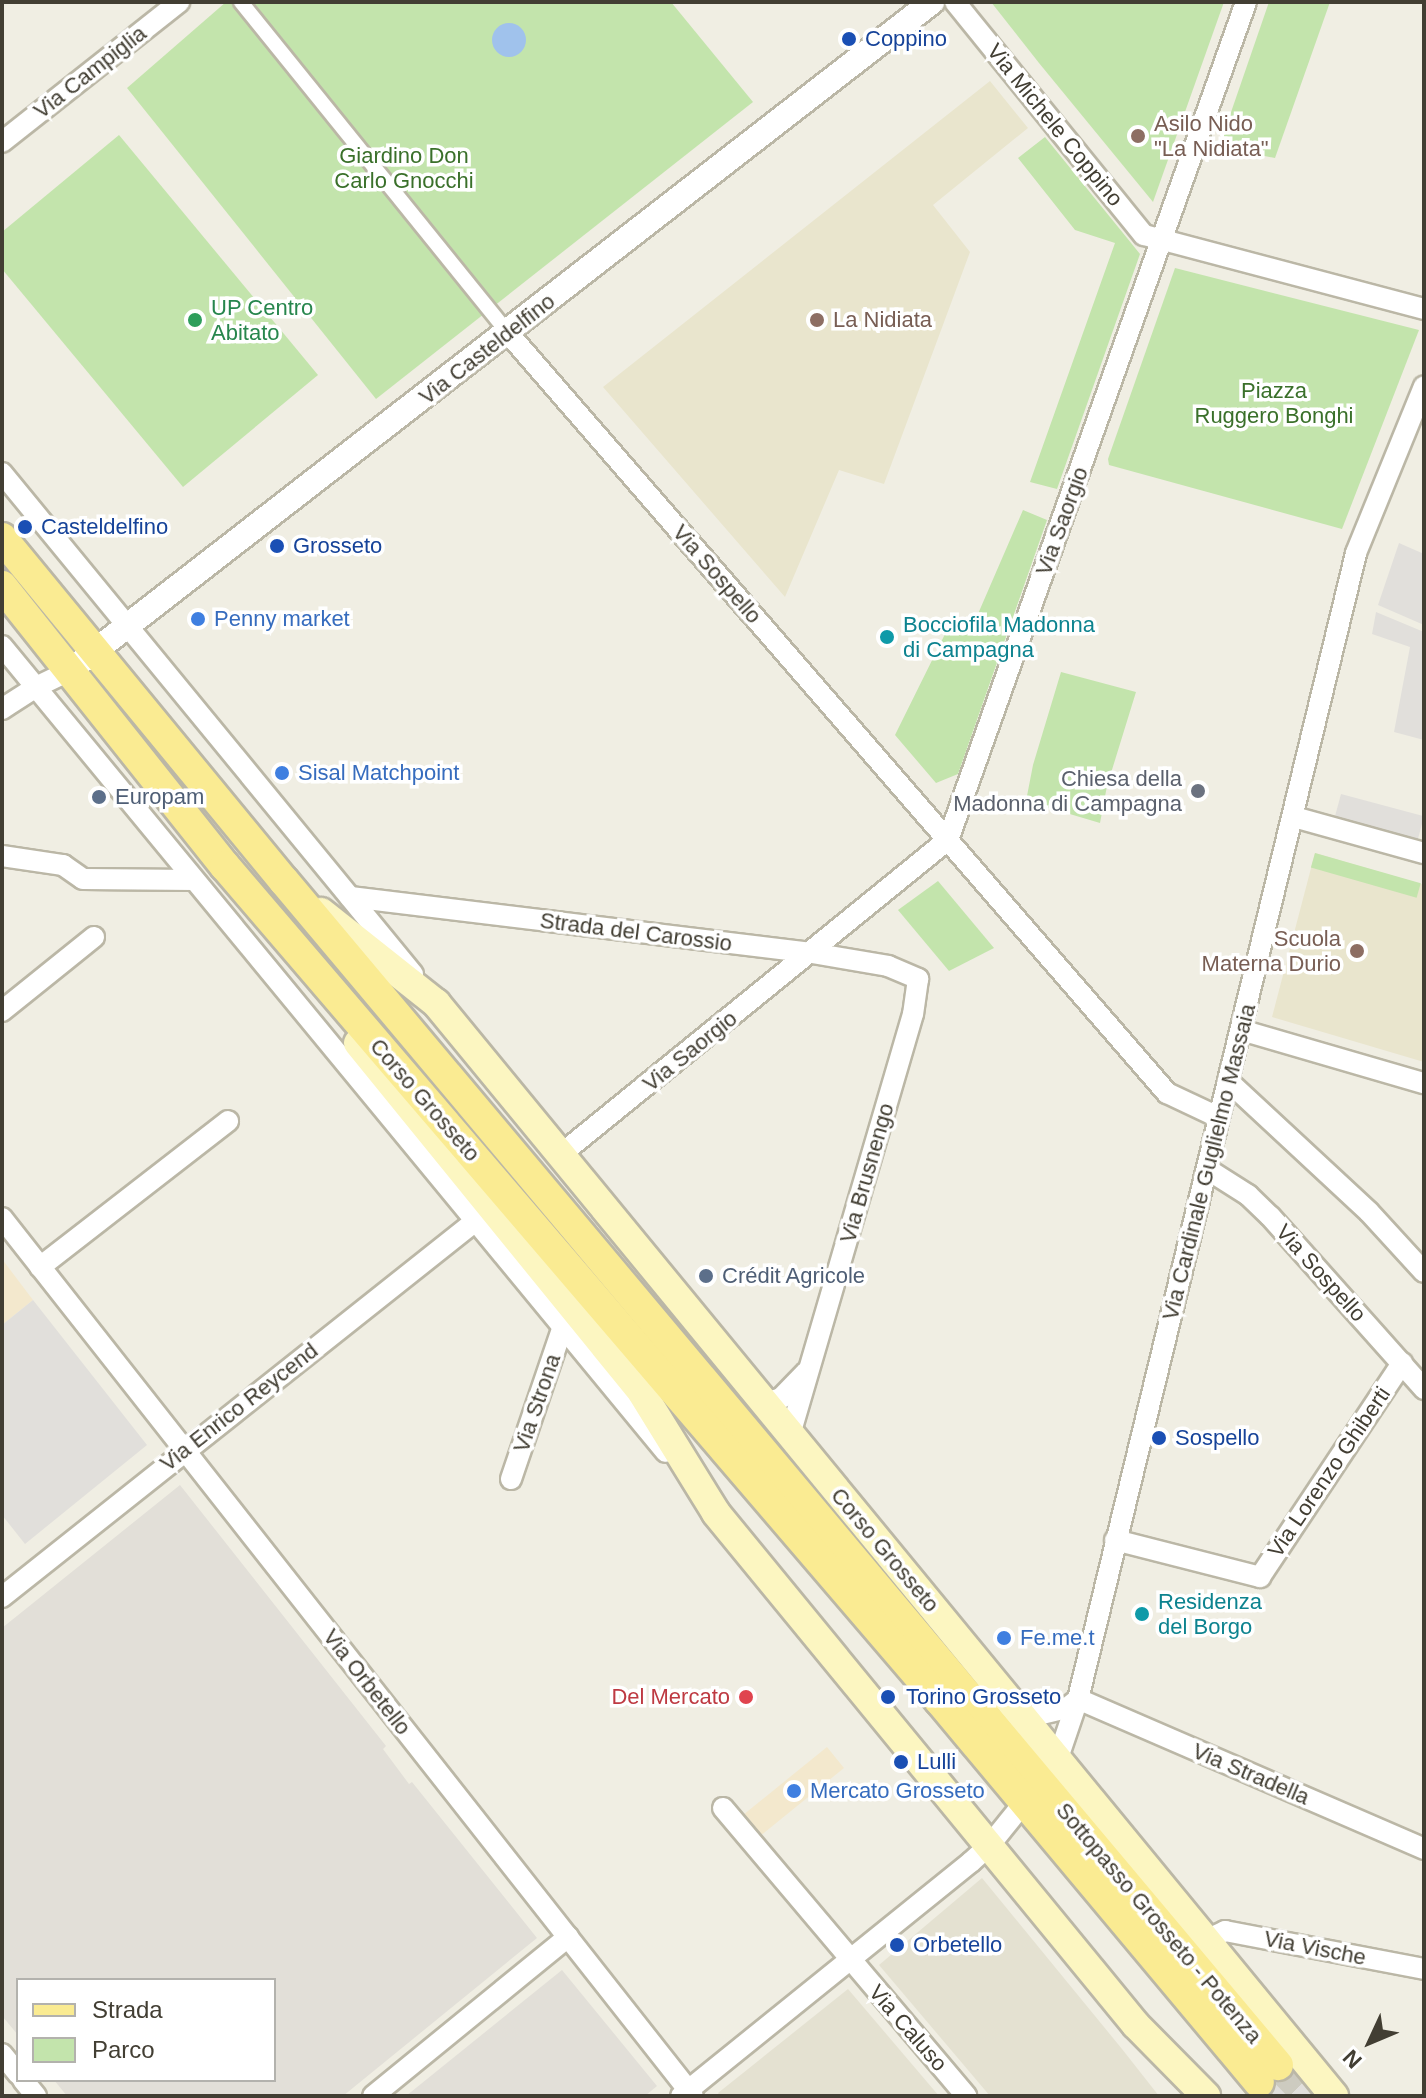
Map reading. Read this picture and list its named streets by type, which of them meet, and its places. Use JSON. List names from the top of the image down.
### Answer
{
  "streets": {
    "main road": ["Corso Grosseto", "Sottopasso Grosseto - Potenza"],
    "street": [
      "Via Campiglia",
      "Via Michele Coppino",
      "Via Casteldelfino",
      "Via Saorgio",
      "Via Sospello",
      "Strada del Carossio",
      "Via Cardinale Guglielmo Massaia",
      "Via Brusnengo",
      "Via Strona",
      "Via Enrico Reycend",
      "Via Lorenzo Ghiberti",
      "Via Orbetello",
      "Via Stradella",
      "Via Vische",
      "Via Caluso"
    ]
  },
  "crossings": [
    ["Via Michele Coppino", "Via Saorgio"],
    ["Via Casteldelfino", "Via Sospello"],
    ["Via Casteldelfino", "Corso Grosseto"],
    ["Via Saorgio", "Via Sospello"],
    ["Via Saorgio", "Strada del Carossio"],
    ["Via Saorgio", "Corso Grosseto"],
    ["Via Sospello", "Via Cardinale Guglielmo Massaia"],
    ["Via Sospello", "Via Lorenzo Ghiberti"],
    ["Strada del Carossio", "Corso Grosseto"],
    ["Strada del Carossio", "Via Brusnengo"],
    ["Corso Grosseto", "Via Cardinale Guglielmo Massaia"],
    ["Corso Grosseto", "Via Brusnengo"],
    ["Corso Grosseto", "Via Strona"],
    ["Corso Grosseto", "Via Enrico Reycend"],
    ["Corso Grosseto", "Sottopasso Grosseto - Potenza"],
    ["Corso Grosseto", "Via Vische"],
    ["Via Cardinale Guglielmo Massaia", "Via Lorenzo Ghiberti"],
    ["Via Cardinale Guglielmo Massaia", "Via Orbetello"],
    ["Via Cardinale Guglielmo Massaia", "Via Stradella"],
    ["Via Cardinale Guglielmo Massaia", "Sottopasso Grosseto - Potenza"],
    ["Via Cardinale Guglielmo Massaia", "Via Caluso"],
    ["Via Enrico Reycend", "Via Orbetello"]
  ],
  "parks": ["Giardino Don Carlo Gnocchi", "Piazza Ruggero Bonghi"],
  "places": [
    "Coppino",
    "Asilo Nido \"La Nidiata\"",
    "UP Centro Abitato",
    "La Nidiata",
    "Casteldelfino",
    "Grosseto",
    "Penny market",
    "Bocciofila Madonna di Campagna",
    "Sisal Matchpoint",
    "Chiesa della Madonna di Campagna",
    "Europam",
    "Scuola Materna Durio",
    "Crédit Agricole",
    "Sospello",
    "Residenza del Borgo",
    "Fe.me.t",
    "Del Mercato",
    "Torino Grosseto",
    "Lulli",
    "Mercato Grosseto",
    "Orbetello"
  ],
  "legend": ["Strada", "Parco"],
  "north": "bottom left"
}
